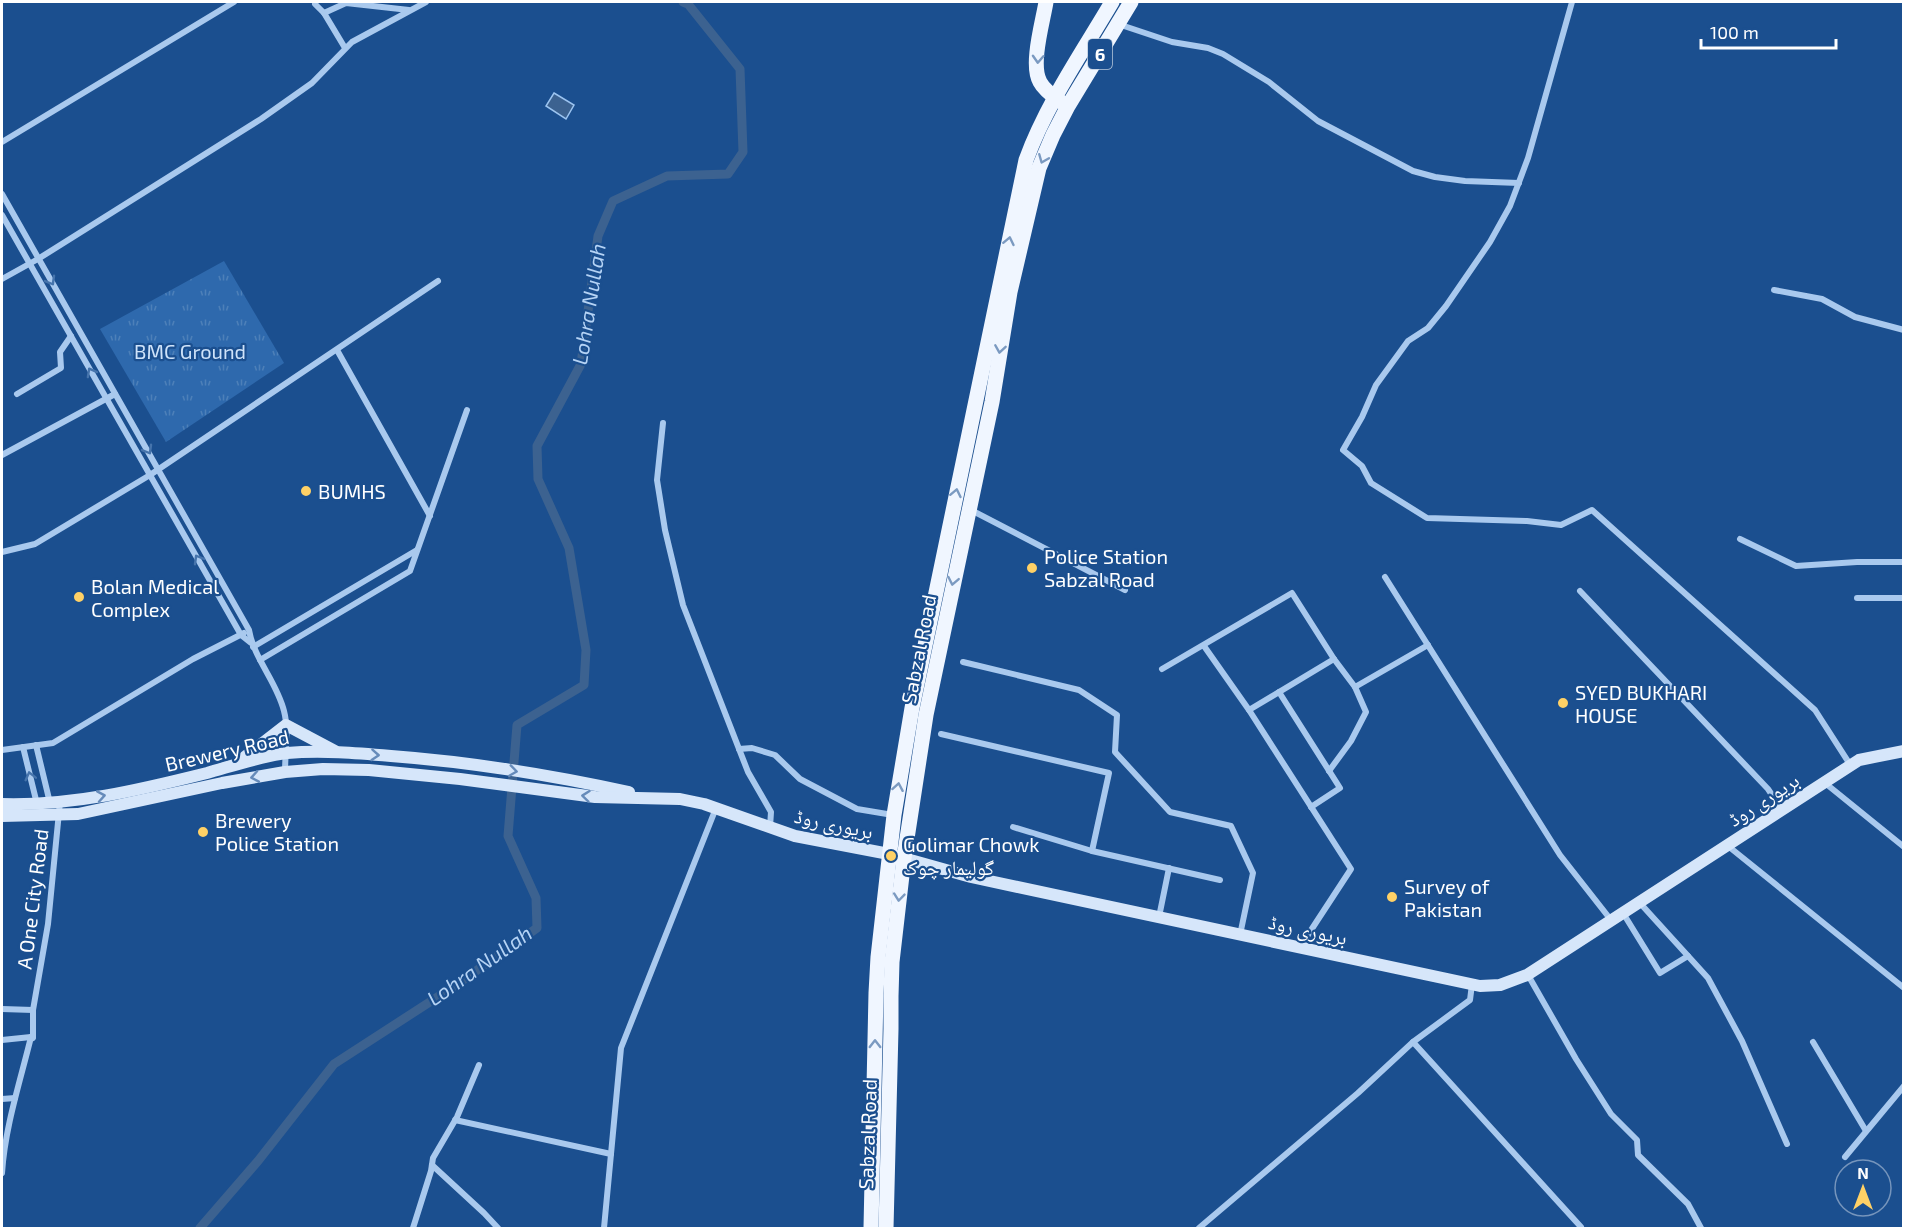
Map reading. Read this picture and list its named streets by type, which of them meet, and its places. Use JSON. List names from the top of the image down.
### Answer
{
  "streets": {
    "main road": [
      "6",
      "Sabzal Road",
      "Brewery Road",
      "بریوری روڈ"
    ],
    "street": ["A One City Road"]
  },
  "crossings": [
    ["6", "Sabzal Road"],
    ["Sabzal Road", "بریوری روڈ"],
    ["Brewery Road", "بریوری روڈ"],
    ["Brewery Road", "A One City Road"]
  ],
  "water": ["Lohra Nullah"],
  "parks": ["BMC Ground"],
  "places": [
    "BUMHS",
    "Police Station Sabzal Road",
    "Bolan Medical Complex",
    "SYED BUKHARI HOUSE",
    "Brewery Police Station",
    "Golimar Chowk گولیمار چوک",
    "Survey of Pakistan"
  ],
  "scale_bar": "100 m",
  "north": "top"
}
